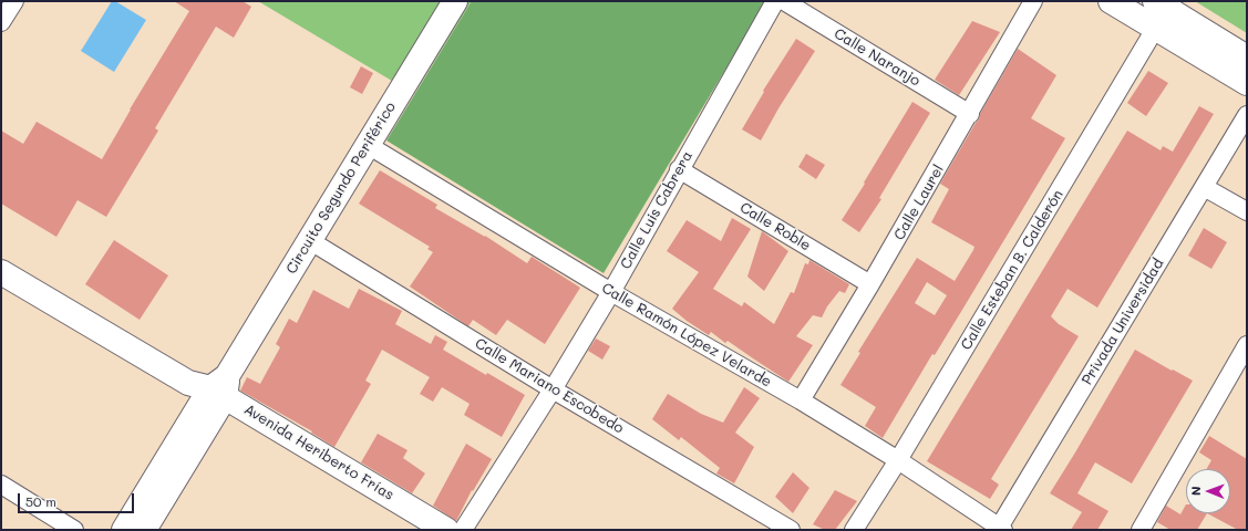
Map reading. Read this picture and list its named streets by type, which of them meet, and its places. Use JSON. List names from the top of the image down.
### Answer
{
  "streets": {
    "street": [
      "Calle Naranjo",
      "Circuito Segundo Periférico",
      "Calle Laurel",
      "Calle Luis Cabrera",
      "Calle Roble",
      "Calle Esteban B. Calderón",
      "Privada Universidad",
      "Calle Ramón López Velarde",
      "Calle Mariano Escobedo",
      "Avenida Heriberto Frías"
    ]
  },
  "crossings": [
    ["Calle Naranjo", "Calle Laurel"],
    ["Circuito Segundo Periférico", "Calle Ramón López Velarde"],
    ["Circuito Segundo Periférico", "Calle Mariano Escobedo"],
    ["Circuito Segundo Periférico", "Avenida Heriberto Frías"],
    ["Calle Laurel", "Calle Roble"],
    ["Calle Laurel", "Calle Ramón López Velarde"],
    ["Calle Luis Cabrera", "Calle Roble"],
    ["Calle Luis Cabrera", "Calle Ramón López Velarde"],
    ["Calle Luis Cabrera", "Calle Mariano Escobedo"],
    ["Calle Esteban B. Calderón", "Calle Ramón López Velarde"],
    ["Privada Universidad", "Calle Ramón López Velarde"]
  ],
  "scale_bar": "50 m",
  "north": "left"
}
